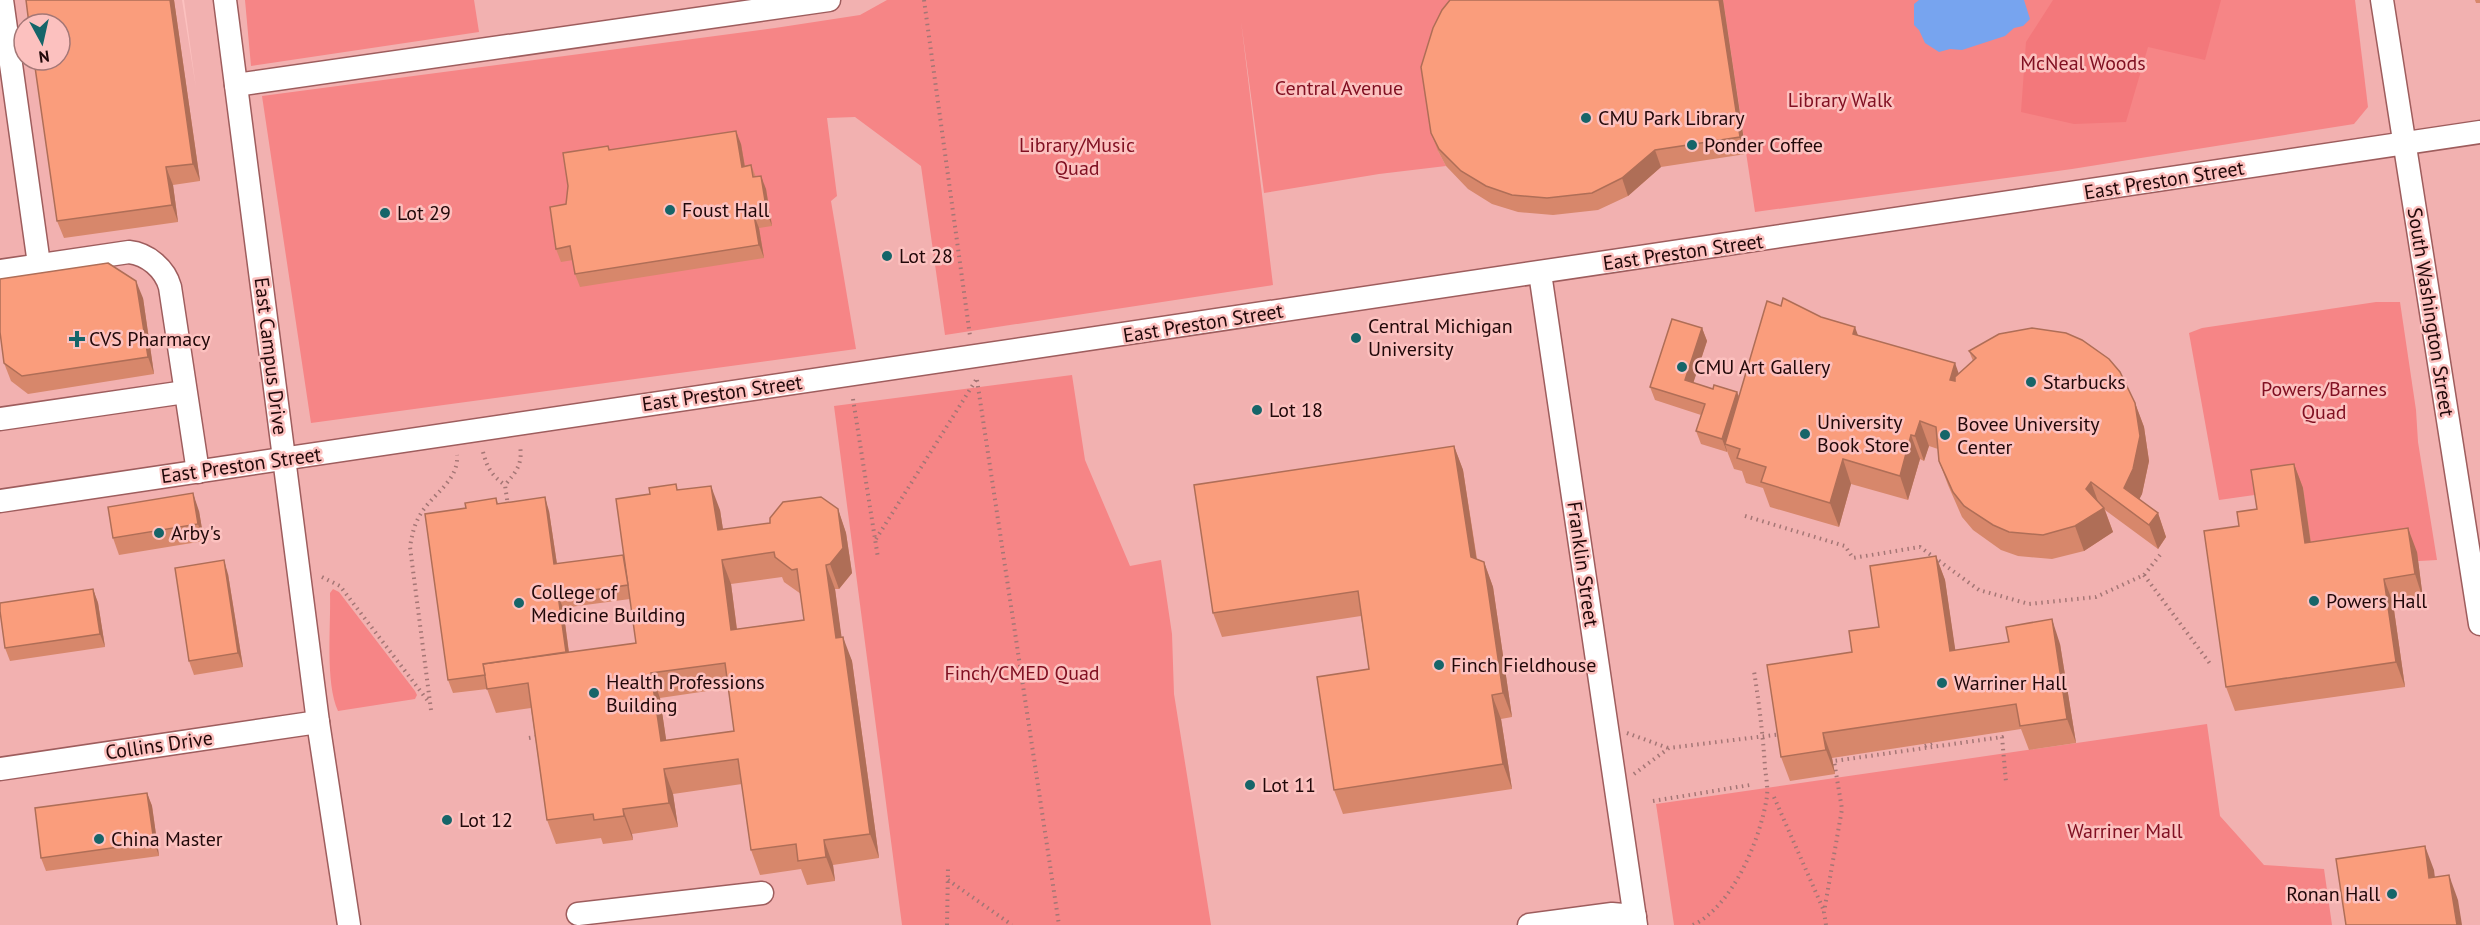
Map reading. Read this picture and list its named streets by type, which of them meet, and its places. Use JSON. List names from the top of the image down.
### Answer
{
  "streets": {
    "street": [
      "East Preston Street",
      "South Washington Street",
      "East Campus Drive",
      "Franklin Street",
      "Collins Drive"
    ]
  },
  "crossings": [
    ["East Preston Street", "South Washington Street"],
    ["East Preston Street", "East Campus Drive"],
    ["East Preston Street", "Franklin Street"],
    ["East Campus Drive", "Collins Drive"]
  ],
  "parks": [
    "McNeal Woods",
    "Central Avenue",
    "Library Walk",
    "Library/Music Quad",
    "Powers/Barnes Quad",
    "Finch/CMED Quad",
    "Warriner Mall"
  ],
  "places": {
    "other": [
      "CMU Park Library",
      "Ponder Coffee",
      "Foust Hall",
      "Lot 29",
      "Lot 28",
      "Central Michigan University",
      "CMU Art Gallery",
      "Starbucks",
      "Lot 18",
      "University Book Store",
      "Bovee University Center",
      "Arby's",
      "Powers Hall",
      "College of Medicine Building",
      "Finch Fieldhouse",
      "Warriner Hall",
      "Health Professions Building",
      "Lot 11",
      "Lot 12",
      "China Master",
      "Ronan Hall"
    ],
    "health": ["CVS Pharmacy"]
  },
  "north": "bottom"
}
